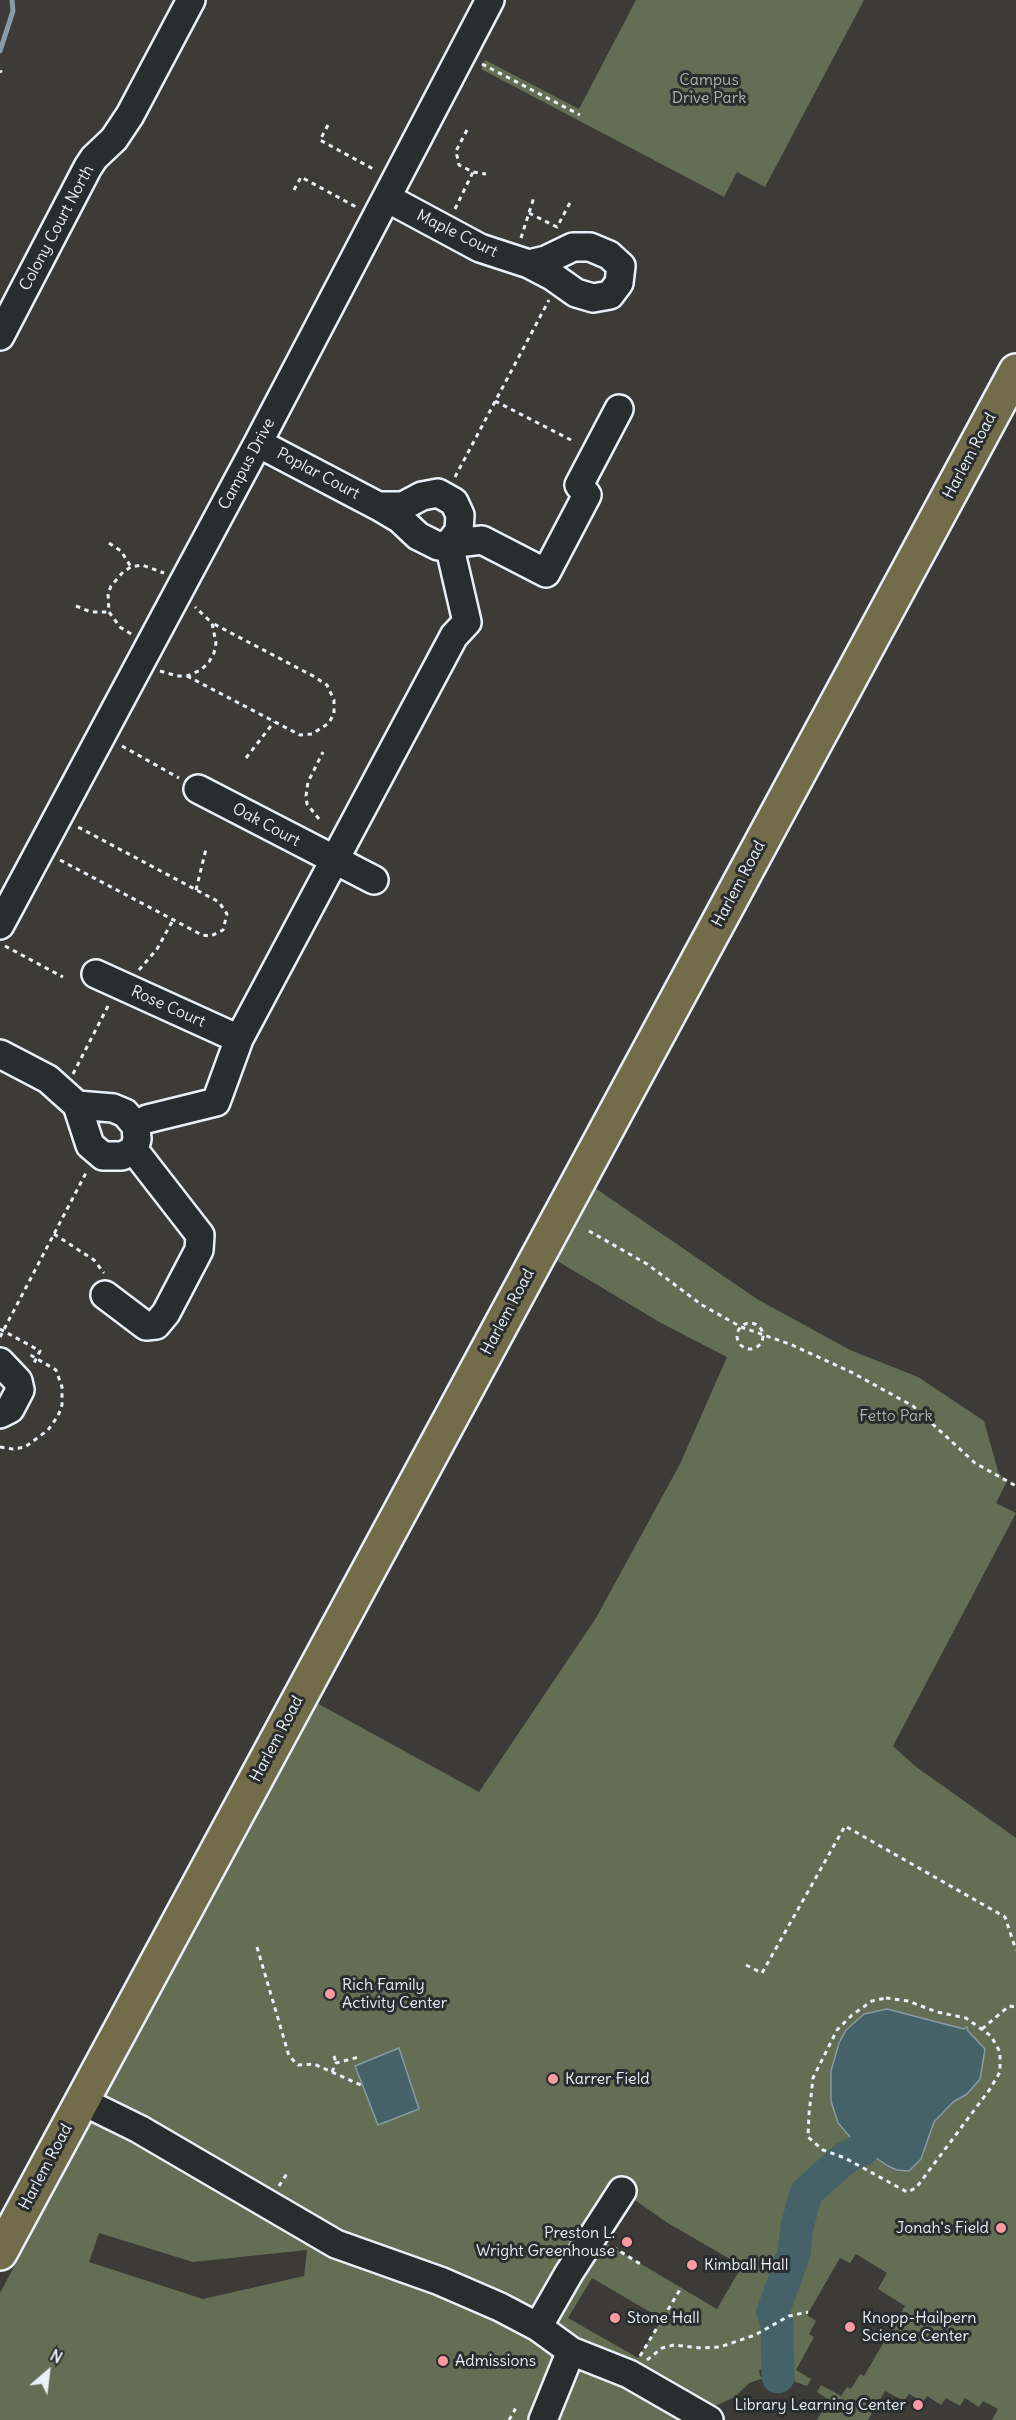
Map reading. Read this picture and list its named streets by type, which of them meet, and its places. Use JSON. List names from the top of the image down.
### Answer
{
  "streets": {
    "main road": ["Harlem Road"],
    "street": [
      "Colony Court North",
      "Maple Court",
      "Campus Drive",
      "Poplar Court",
      "Oak Court",
      "Rose Court"
    ]
  },
  "crossings": [
    ["Maple Court", "Campus Drive"],
    ["Campus Drive", "Poplar Court"]
  ],
  "parks": ["Campus Drive Park", "Fetto Park"],
  "places": [
    "Rich Family Activity Center",
    "Karrer Field",
    "Jonah's Field",
    "Preston L. Wright Greenhouse",
    "Kimball Hall",
    "Stone Hall",
    "Knopp-Hailpern Science Center",
    "Admissions",
    "Library Learning Center"
  ],
  "north": "top right"
}
